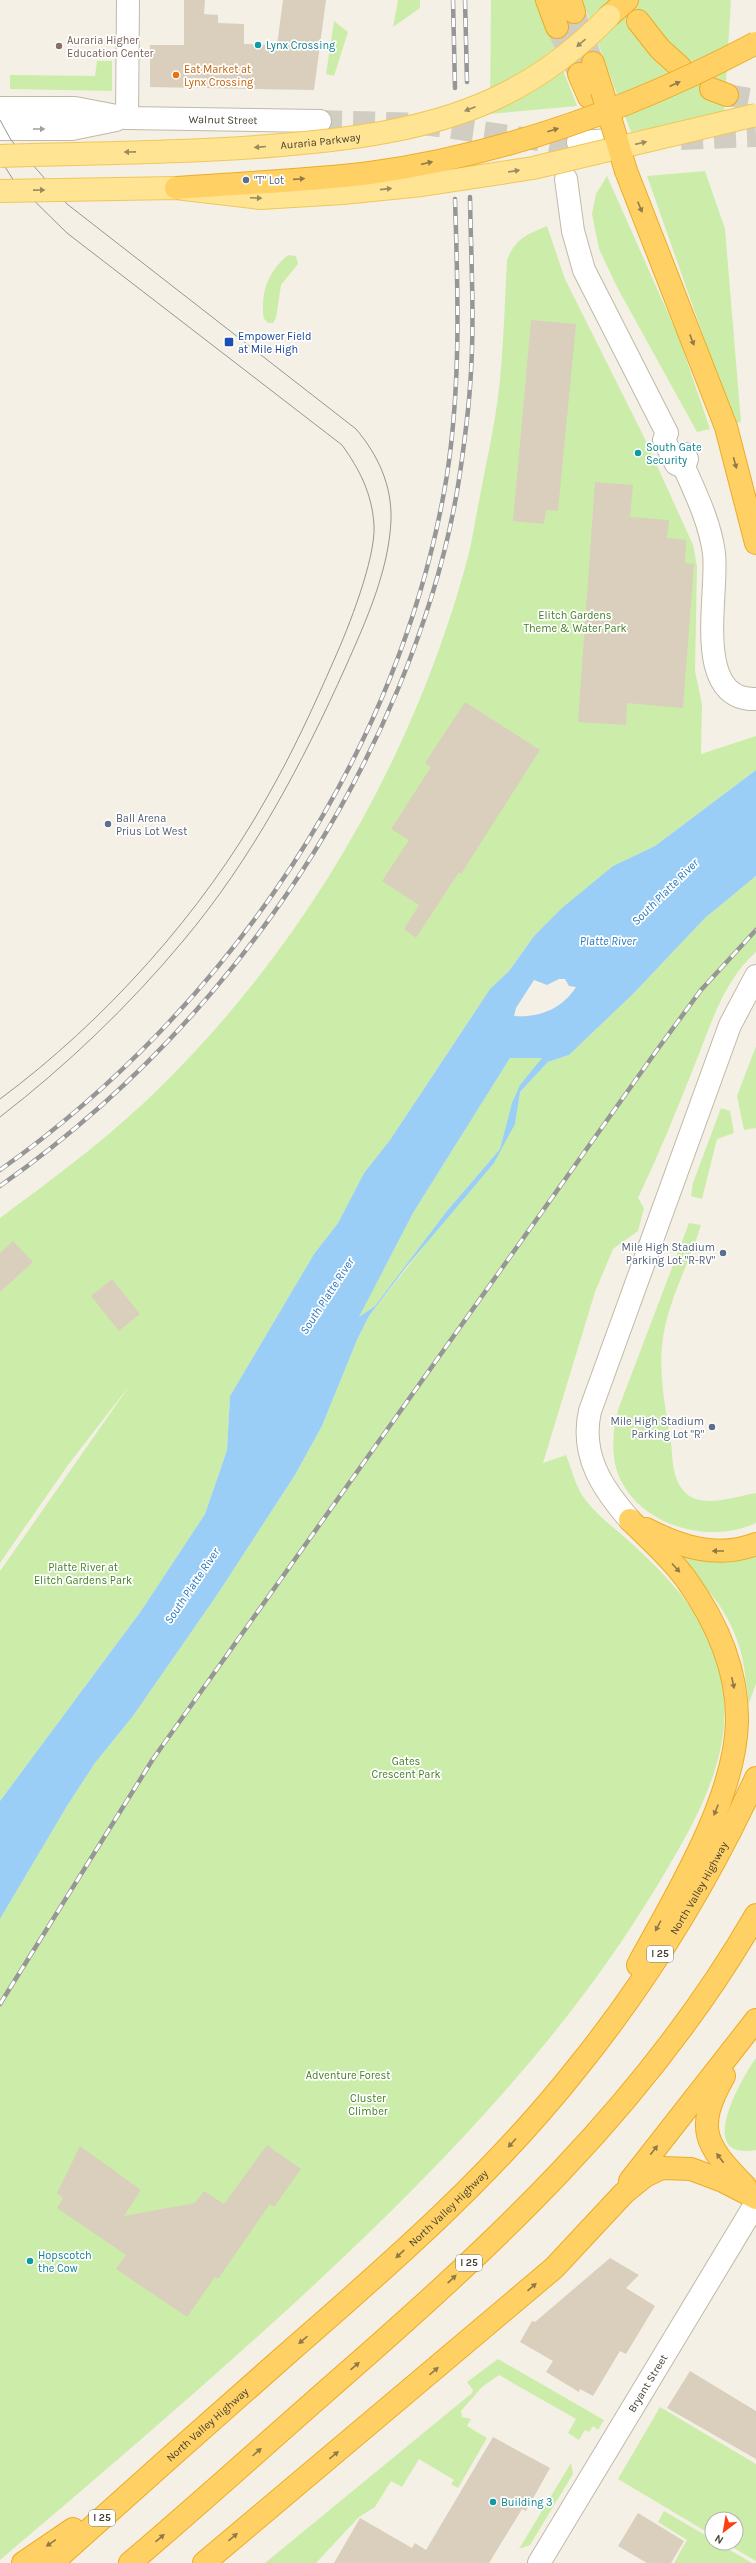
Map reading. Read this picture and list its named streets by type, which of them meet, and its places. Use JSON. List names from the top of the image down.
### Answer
{
  "streets": {
    "highway": ["North Valley Highway", "I 25"],
    "main road": ["Auraria Parkway"],
    "street": ["Walnut Street", "Bryant Street"]
  },
  "water": ["South Platte River", "Platte River"],
  "parks": [
    "Elitch Gardens Theme & Water Park",
    "Platte River at Elitch Gardens Park",
    "Gates Crescent Park",
    "Adventure Forest",
    "Cluster Climber"
  ],
  "places": {
    "other": [
      "Lynx Crossing",
      "Auraria Higher Education Center",
      "Eat Market at Lynx Crossing",
      "\"T\" Lot",
      "South Gate Security",
      "Ball Arena Prius Lot West",
      "Mile High Stadium Parking Lot \"R-RV\"",
      "Mile High Stadium Parking Lot \"R\"",
      "Hopscotch the Cow",
      "Building 3"
    ],
    "transit": ["Empower Field at Mile High"]
  },
  "north": "bottom left"
}
